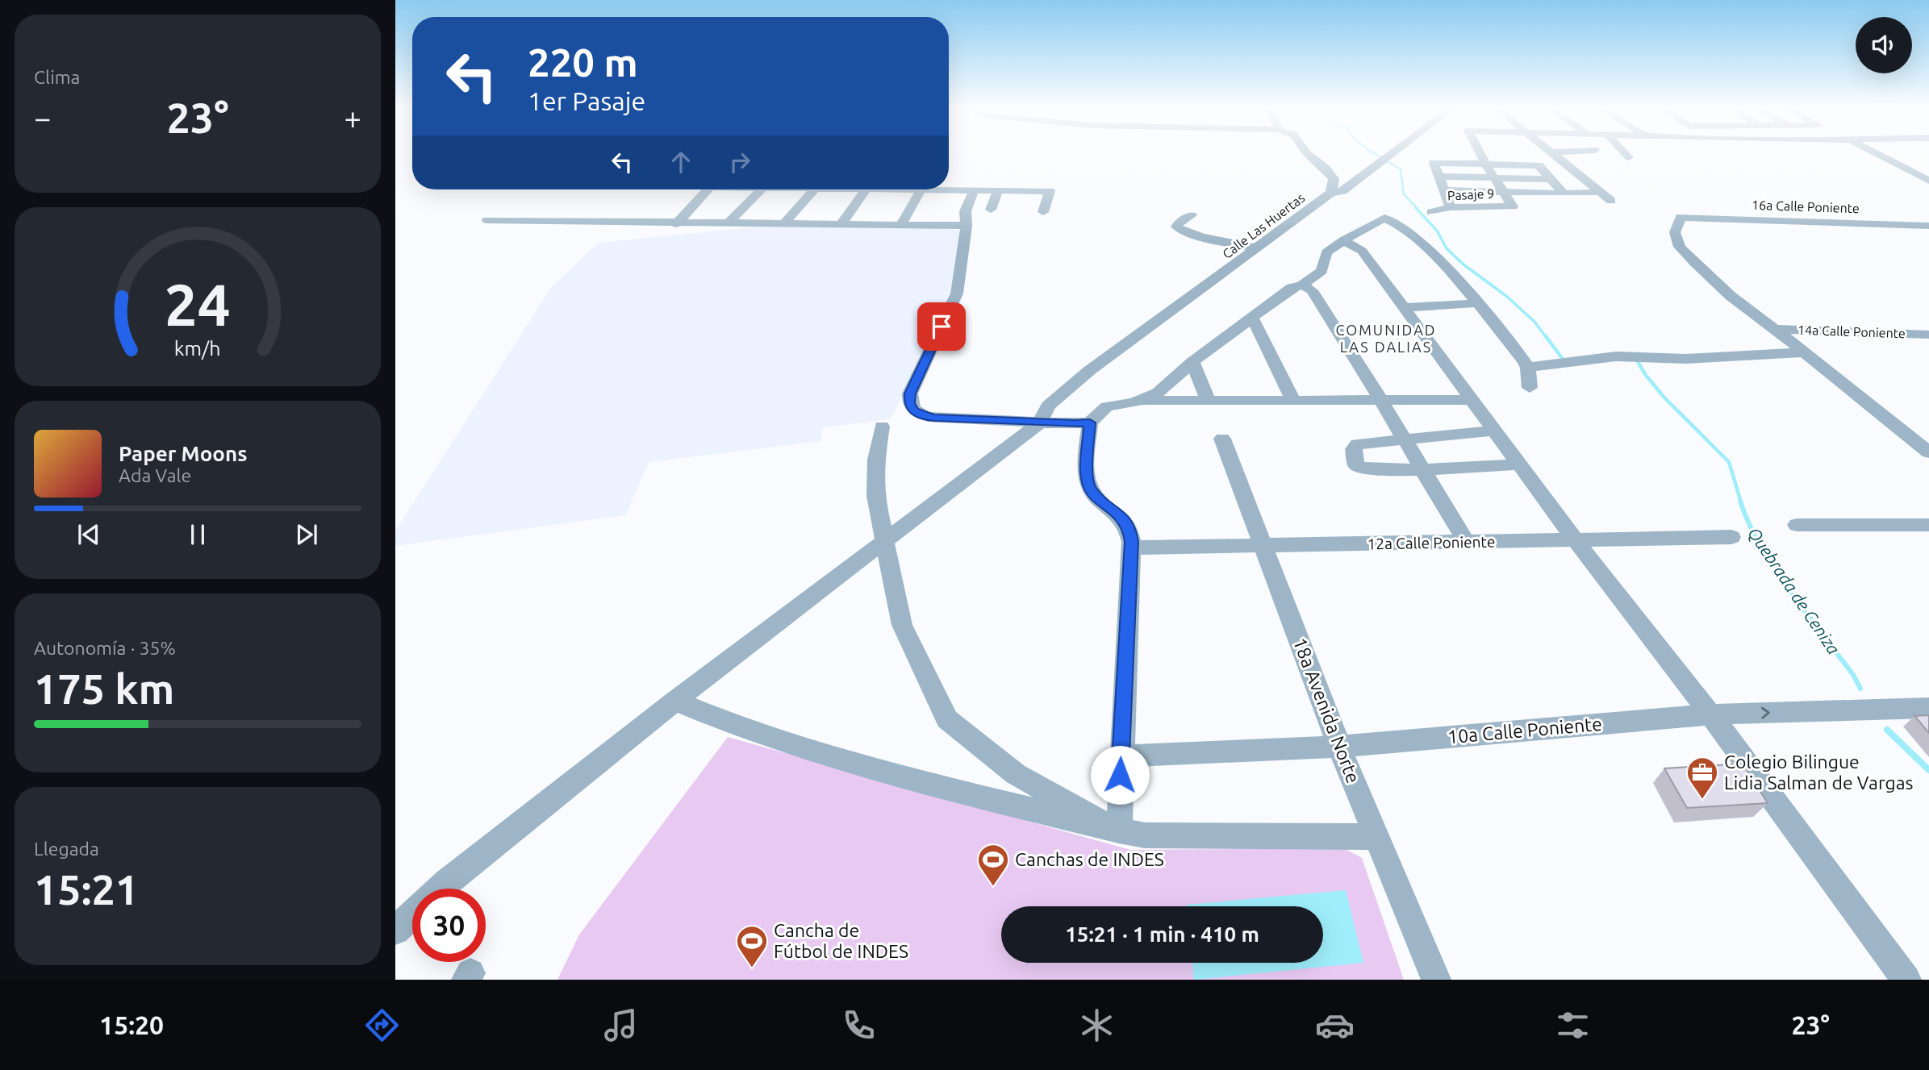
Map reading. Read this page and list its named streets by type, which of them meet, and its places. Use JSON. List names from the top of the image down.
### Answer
{
  "streets": {
    "street": [
      "Pasaje 9",
      "16a Calle Poniente",
      "Calle Las Huertas",
      "14a Calle Poniente",
      "12a Calle Poniente",
      "18a Avenida Norte",
      "10a Calle Poniente"
    ]
  },
  "crossings": [
    ["16a Calle Poniente", "14a Calle Poniente"],
    ["12a Calle Poniente", "18a Avenida Norte"],
    ["18a Avenida Norte", "10a Calle Poniente"]
  ],
  "districts": ["COMUNIDAD LAS DALIAS"],
  "water": ["Quebrada de Ceniza"],
  "places": {
    "office": ["Colegio Bilingue Lidia Salman de Vargas"],
    "sports": ["Canchas de INDES", "Cancha de Fútbol de INDES"]
  },
  "page": {
    "tile": [
      "Clima",
      ["Autonomía · 35%", "175 km"],
      ["Llegada", "15:21"]
    ],
    "turn": ["220 m", "1er Pasaje"],
    "heat": ["−", "23°", "+"],
    "song": ["Paper Moons", "Ada Vale"],
    "limit": "30",
    "trip": "15:21 · 1 min · 410 m",
    "tabs": ["15:20", "23°"],
    "gauge": ["24", "km/h"]
  }
}
